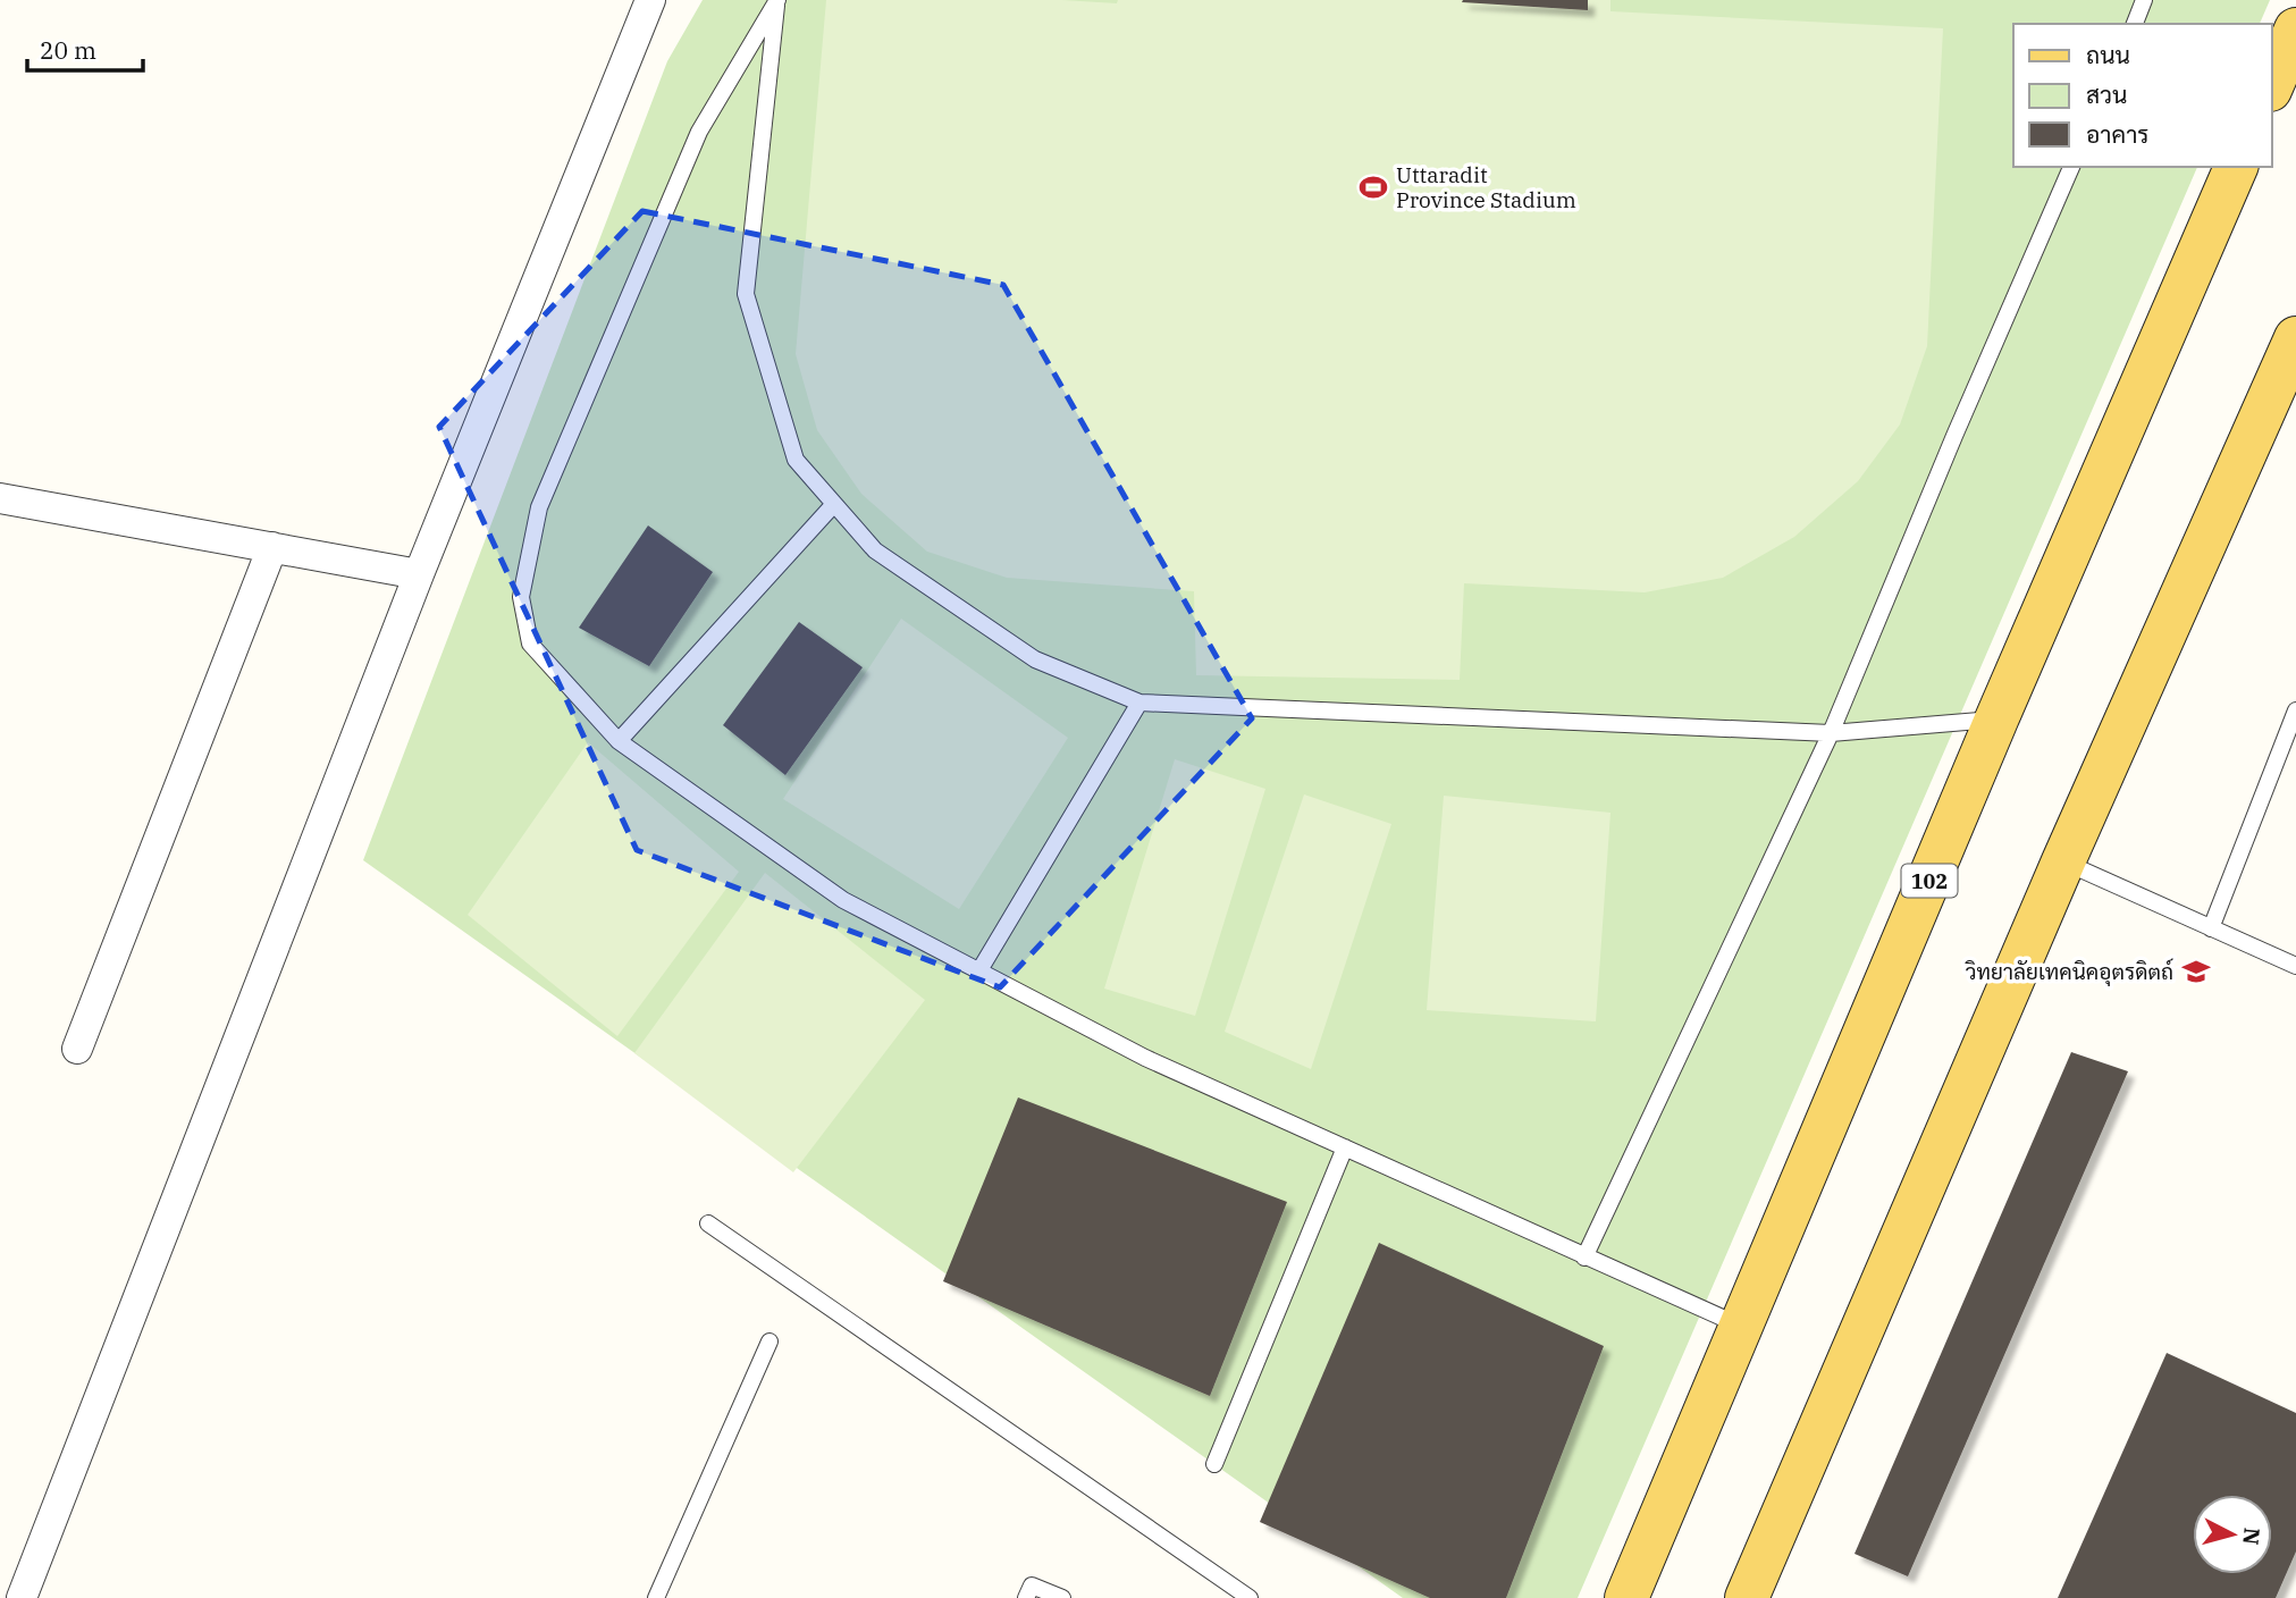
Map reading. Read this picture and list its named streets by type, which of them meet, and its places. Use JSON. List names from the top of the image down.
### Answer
{
  "streets": {
    "main road": ["102"]
  },
  "places": {
    "sports": ["Uttaradit Province Stadium"],
    "school or university": ["วิทยาลัยเทคนิคอุตรดิตถ์"]
  },
  "legend": ["ถนน", "สวน", "อาคาร"],
  "scale_bar": "20 m",
  "north": "right"
}
